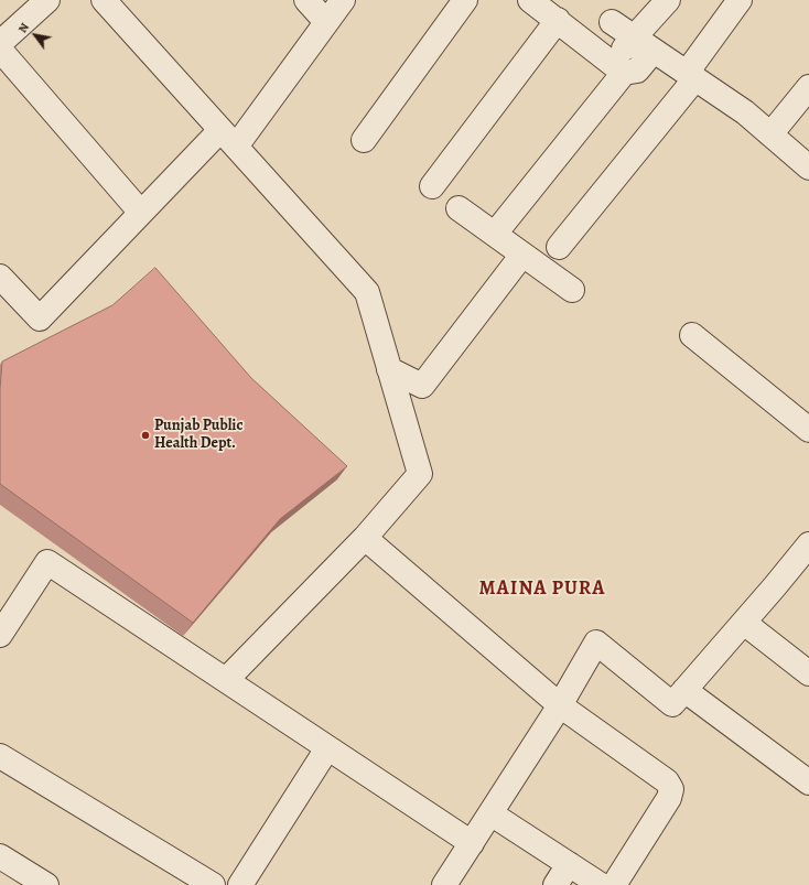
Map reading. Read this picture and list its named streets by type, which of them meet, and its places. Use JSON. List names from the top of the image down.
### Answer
{
  "districts": ["MAINA PURA"],
  "places": ["Punjab Public Health Dept."],
  "north": "top left"
}
